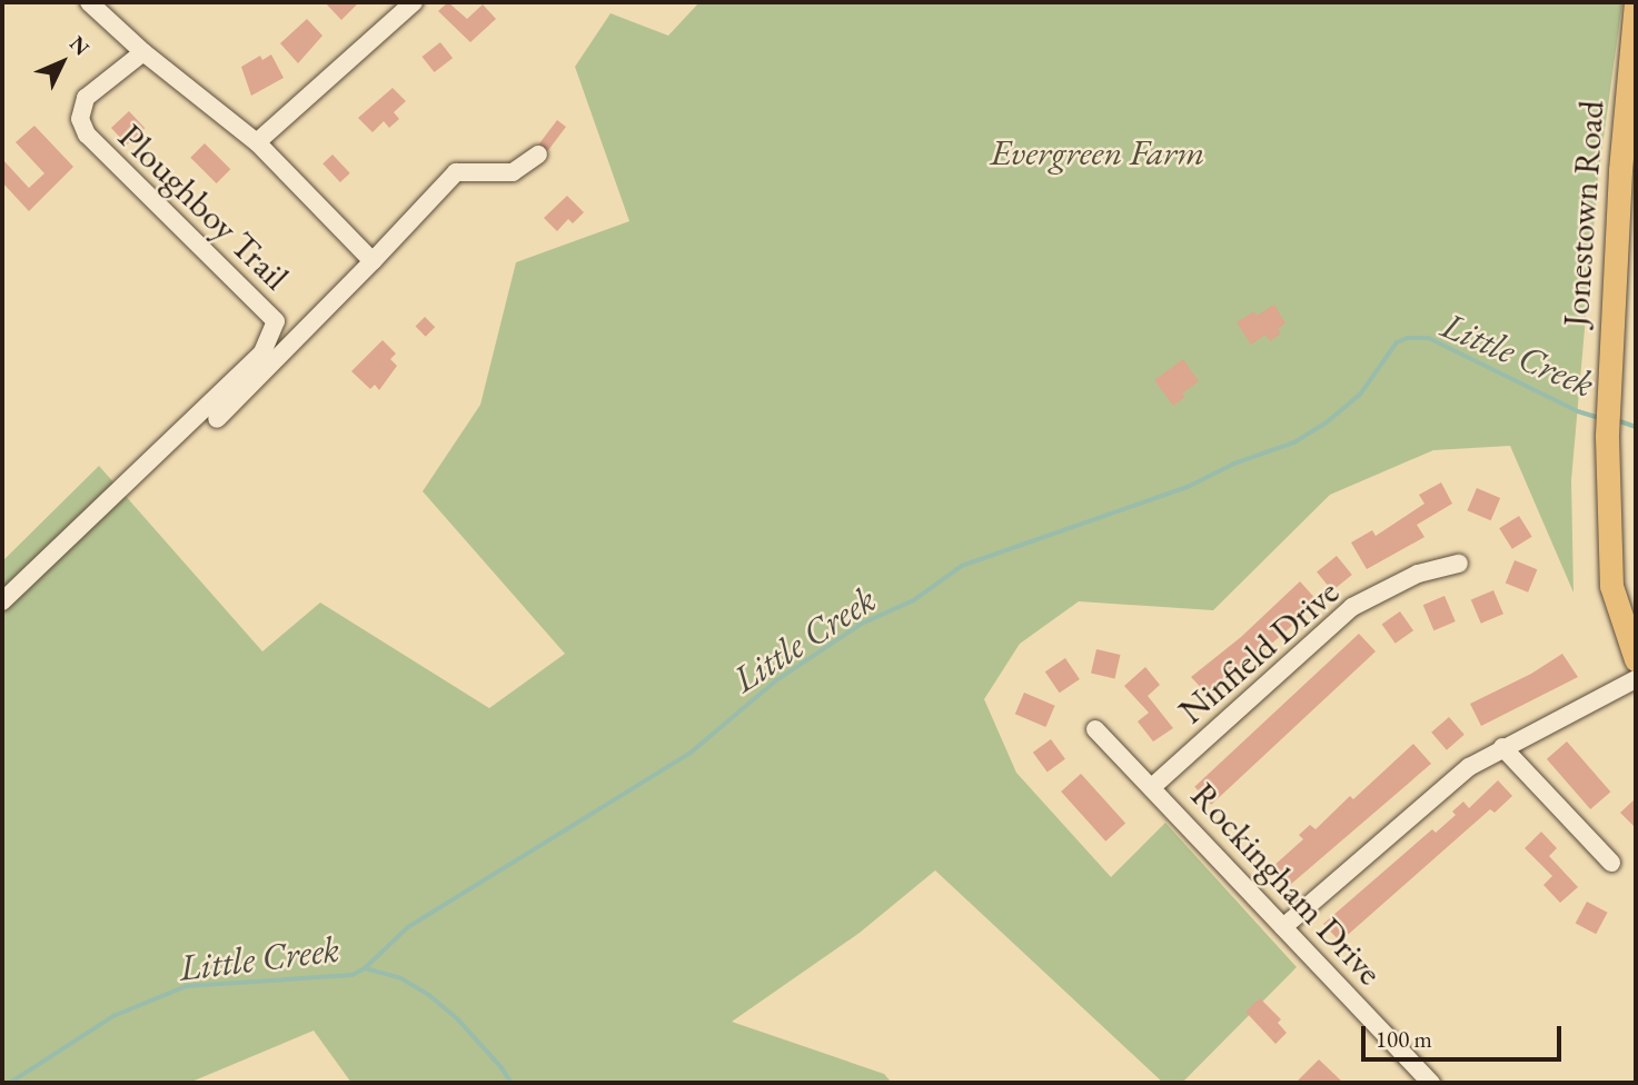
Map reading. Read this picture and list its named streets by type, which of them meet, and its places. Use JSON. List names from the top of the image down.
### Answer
{
  "streets": {
    "main road": ["Jonestown Road"],
    "street": ["Ploughboy Trail", "Ninfield Drive", "Rockingham Drive"]
  },
  "crossings": [
    ["Ninfield Drive", "Rockingham Drive"]
  ],
  "water": ["Little Creek"],
  "parks": ["Evergreen Farm"],
  "scale_bar": "100 m",
  "north": "top right"
}
